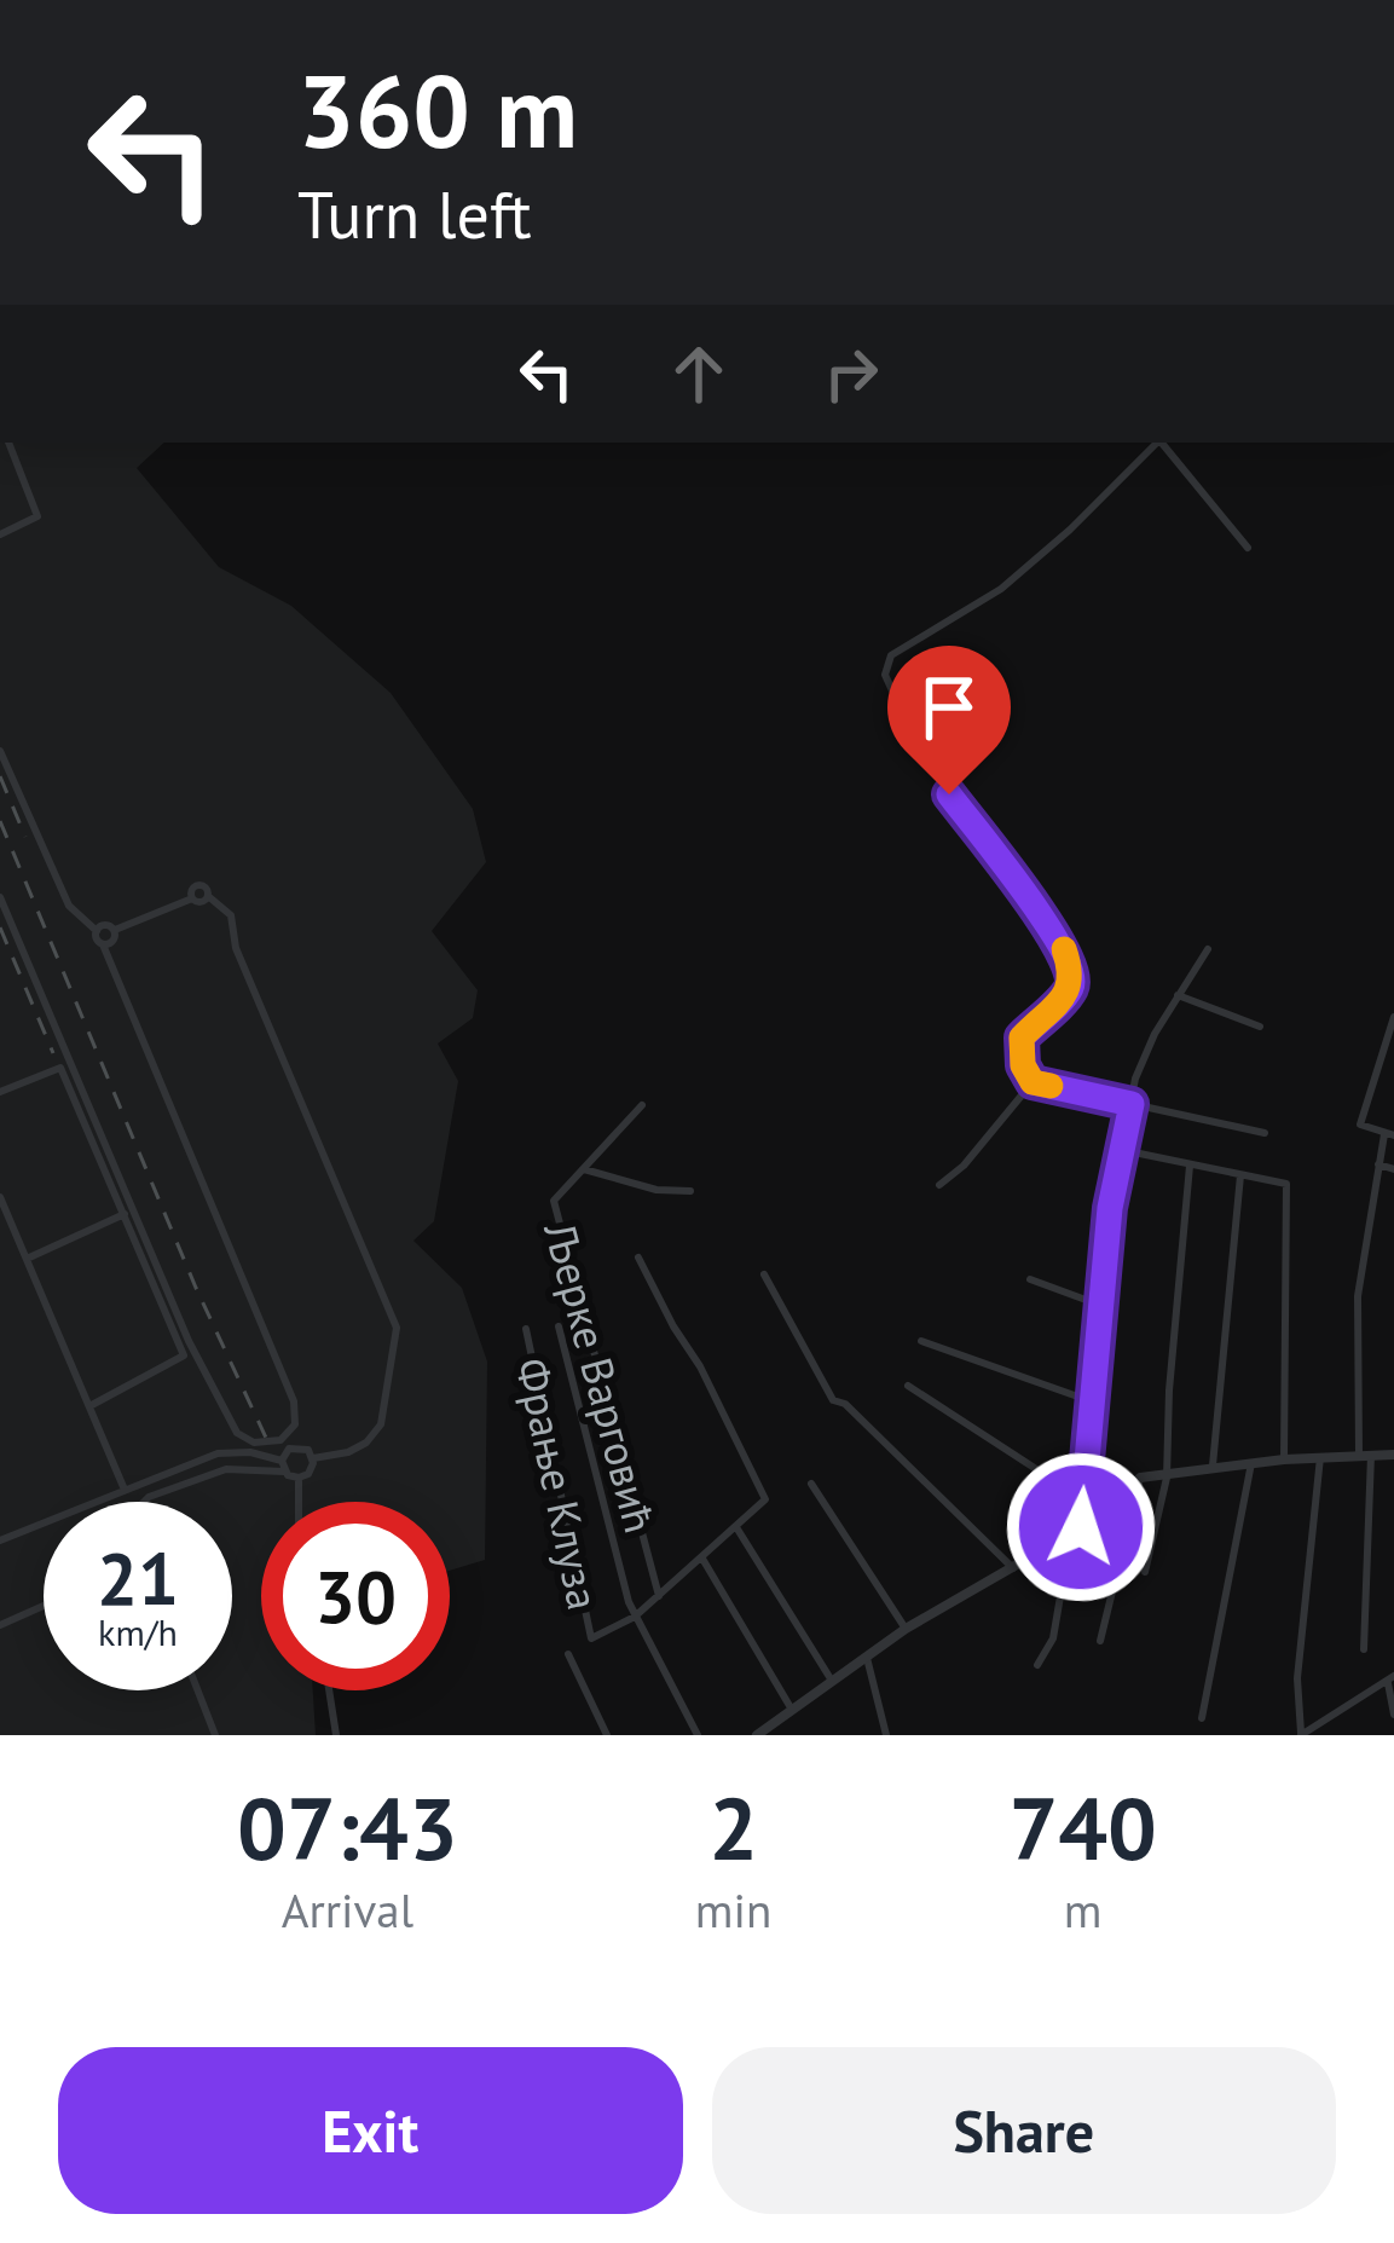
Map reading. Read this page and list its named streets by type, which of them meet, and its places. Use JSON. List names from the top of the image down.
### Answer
{
  "streets": {
    "street": ["Љерке Варговић", "Фрање Клуза"]
  },
  "page": {
    "turn": ["360 m", "Turn left"],
    "speed": "21 km/h",
    "limit": "30",
    "eta": [
      "07:43",
      "Arrival",
      "2",
      "min",
      "740",
      "m"
    ],
    "buttons": ["Exit", "Share"]
  }
}
